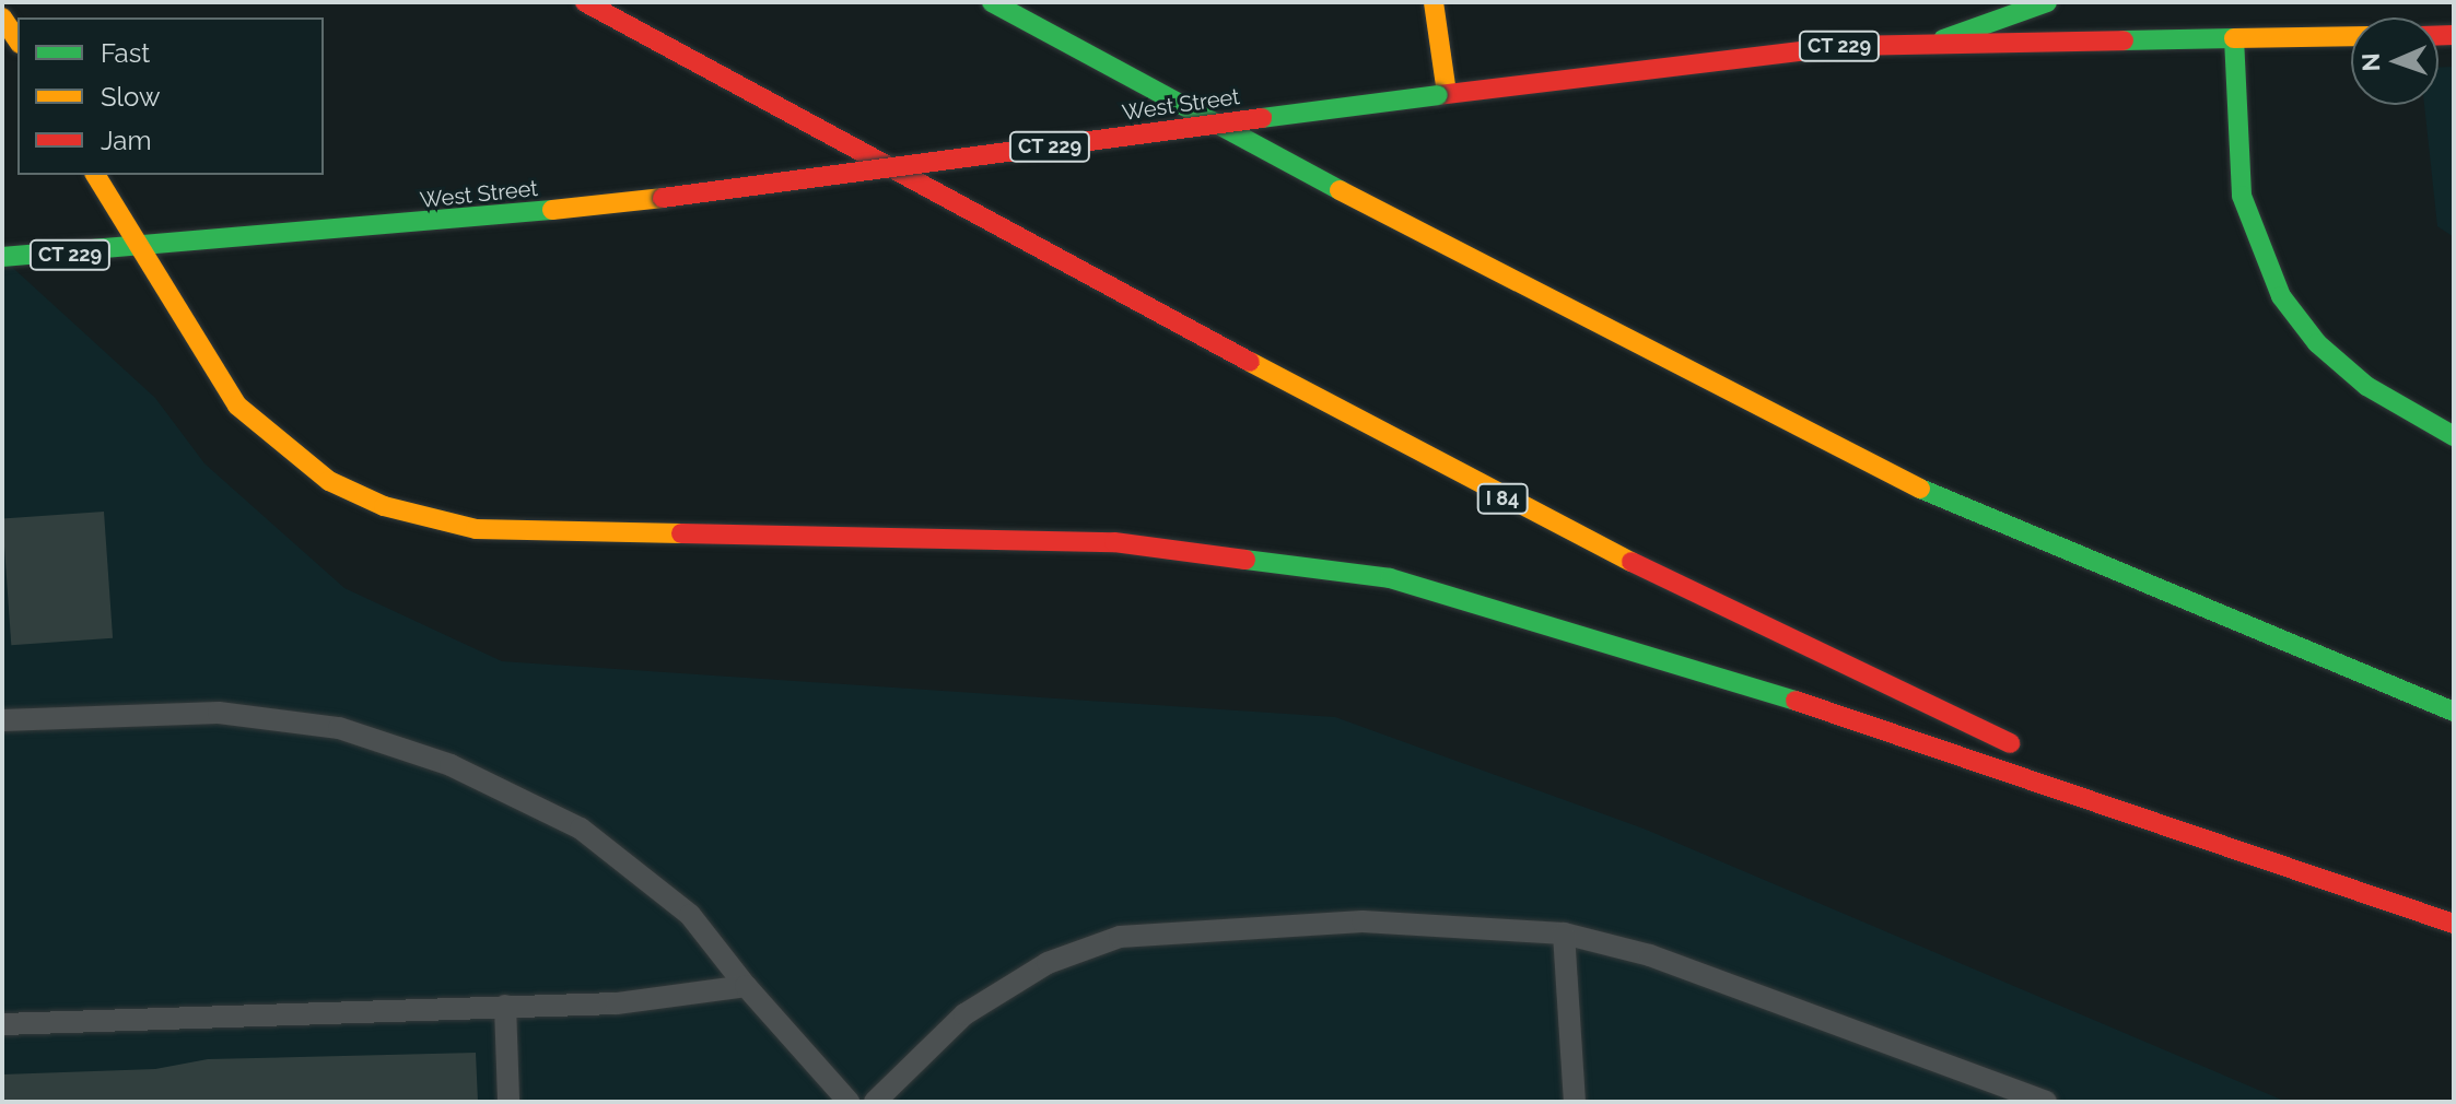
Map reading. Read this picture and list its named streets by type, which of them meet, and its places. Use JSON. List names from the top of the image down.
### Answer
{
  "streets": {
    "main road": ["CT 229", "West Street", "I 84"]
  },
  "legend": ["Fast", "Slow", "Jam"],
  "north": "left"
}
